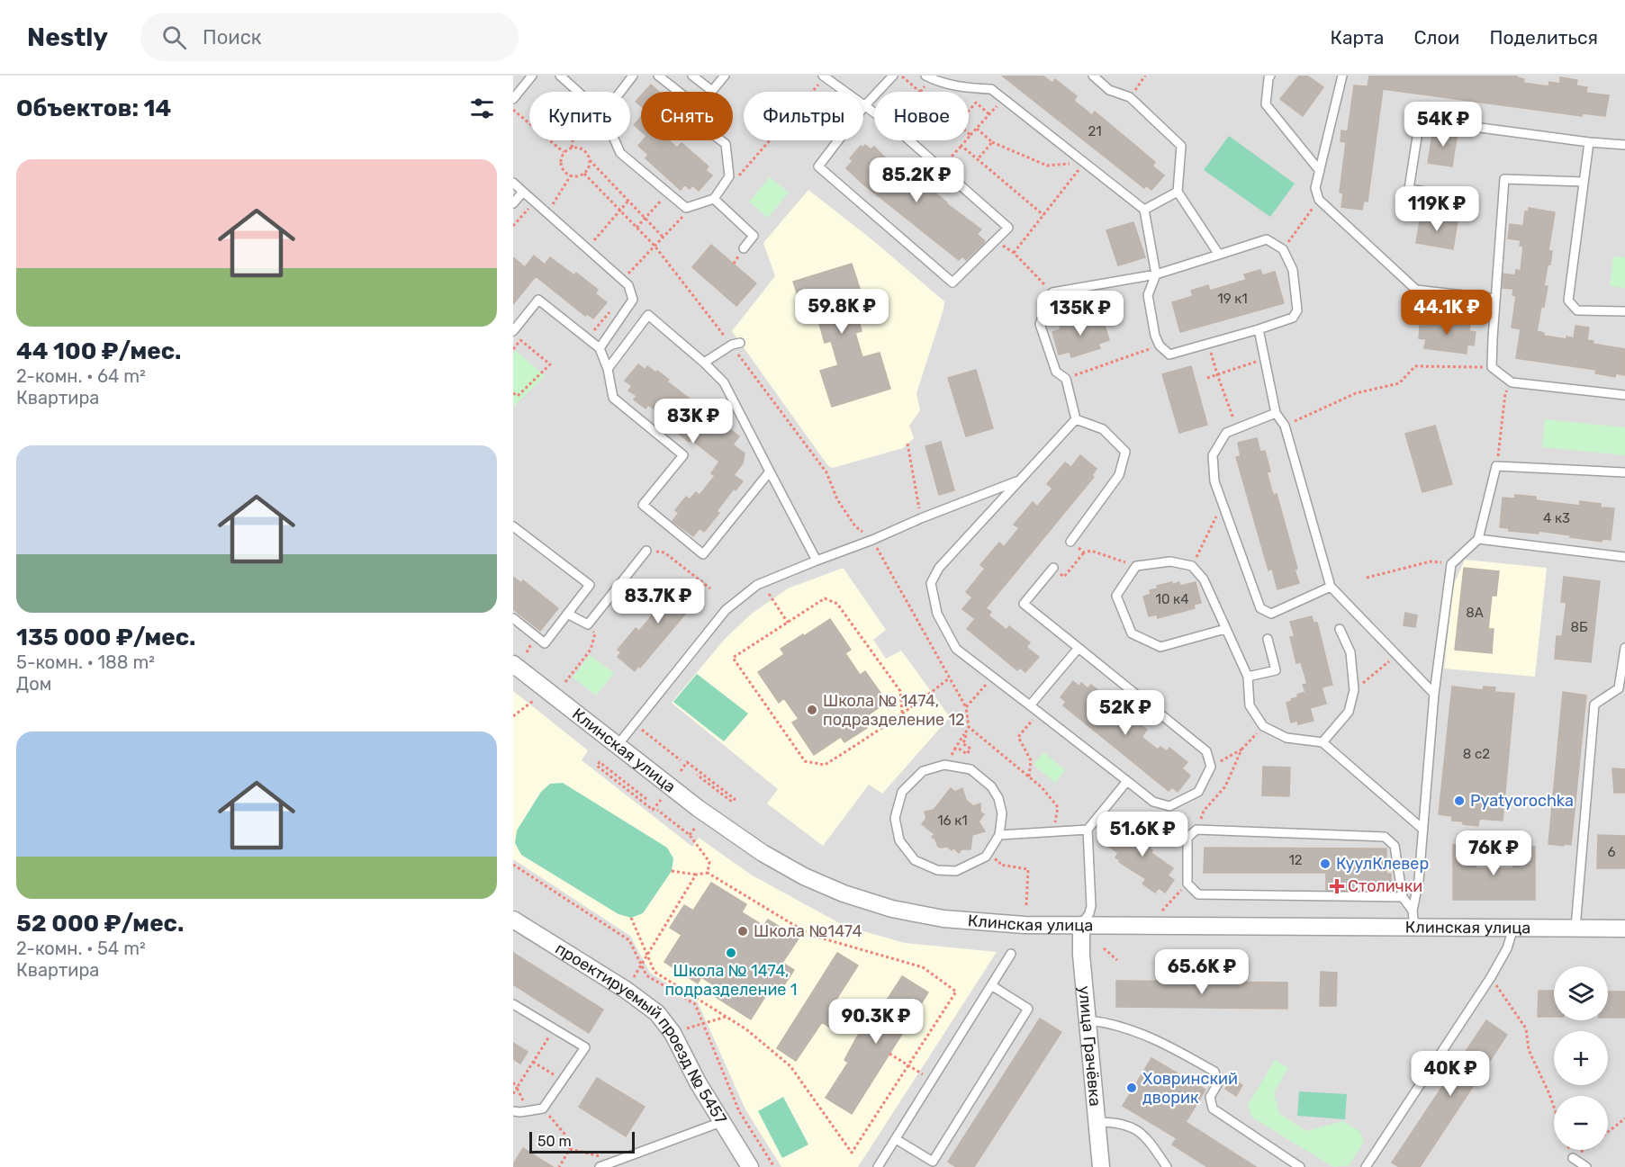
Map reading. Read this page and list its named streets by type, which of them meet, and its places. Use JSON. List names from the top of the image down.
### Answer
{
  "streets": {
    "street": ["Клинская улица", "проектируемый проезд № 5457", "улица Грачёвка"]
  },
  "crossings": [
    ["Клинская улица", "улица Грачёвка"]
  ],
  "places": {
    "other": [
      "Школа № 1474, подразделение 12",
      "Pyatyorochka",
      "КуулКлевер",
      "Школа №1474",
      "Школа № 1474, подразделение 1",
      "Ховринский дворик"
    ],
    "health": ["Столички"]
  },
  "house_numbers": [
    "21",
    "19 к1",
    "4 к3",
    "10 к4",
    "8А",
    "8Б",
    "8 с2",
    "16 к1",
    "6",
    "12"
  ],
  "scale_bar": "50 m",
  "page": {
    "header": "Nestly",
    "search": "Поиск",
    "nav": ["Карта", "Слои", "Поделиться"],
    "heading": "Объектов: 14",
    "chip": [
      "Купить",
      "Снять",
      "Фильтры",
      "Новое"
    ],
    "price": [
      "54K ₽",
      "85.2K ₽",
      "119K ₽",
      "59.8K ₽",
      "44.1K ₽",
      "135K ₽",
      "83K ₽",
      "83.7K ₽",
      "52K ₽",
      "51.6K ₽",
      "76K ₽",
      "65.6K ₽",
      "90.3K ₽",
      "40K ₽"
    ],
    "list": [
      {
        "name": "44 100 ₽/мес.",
        "note": "2-комн. · 64 m² · Квартира"
      },
      {
        "name": "135 000 ₽/мес.",
        "note": "5-комн. · 188 m² · Дом"
      },
      {
        "name": "52 000 ₽/мес.",
        "note": "2-комн. · 54 m² · Квартира"
      }
    ],
    "map_buttons": ["+", "−"],
    "scale": "50 m"
  }
}
